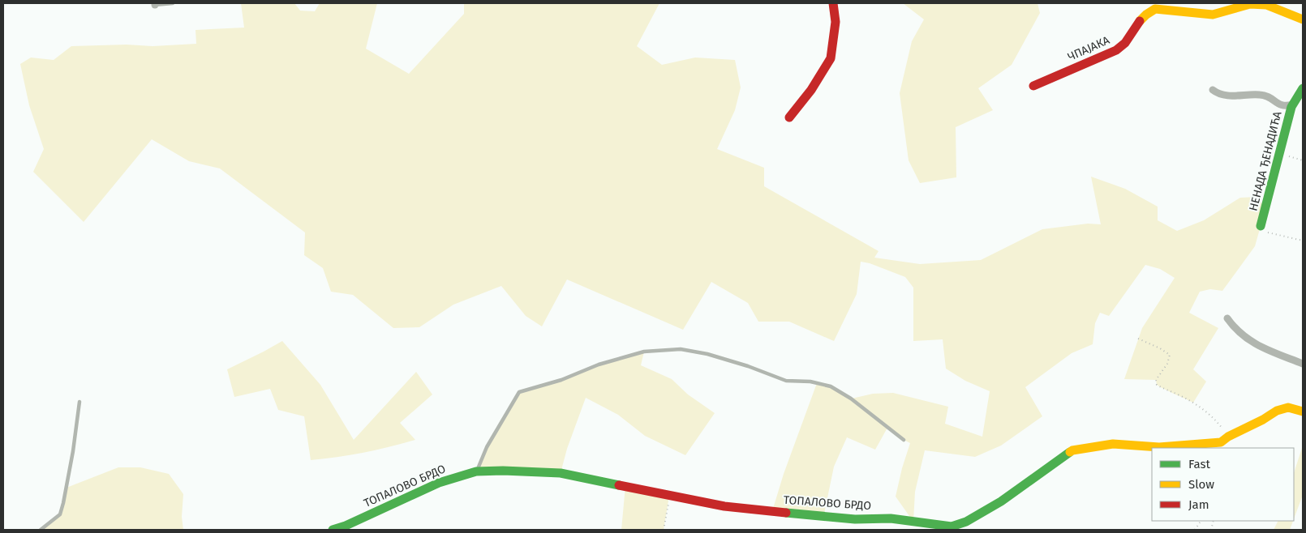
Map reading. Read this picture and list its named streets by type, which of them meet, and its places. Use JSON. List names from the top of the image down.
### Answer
{
  "streets": {
    "street": ["ЧПАЈАКА", "НЕНАДА ЂЕНАДИЋА", "ТОПАЛОВО БРДО"]
  },
  "legend": ["Fast", "Slow", "Jam"]
}
